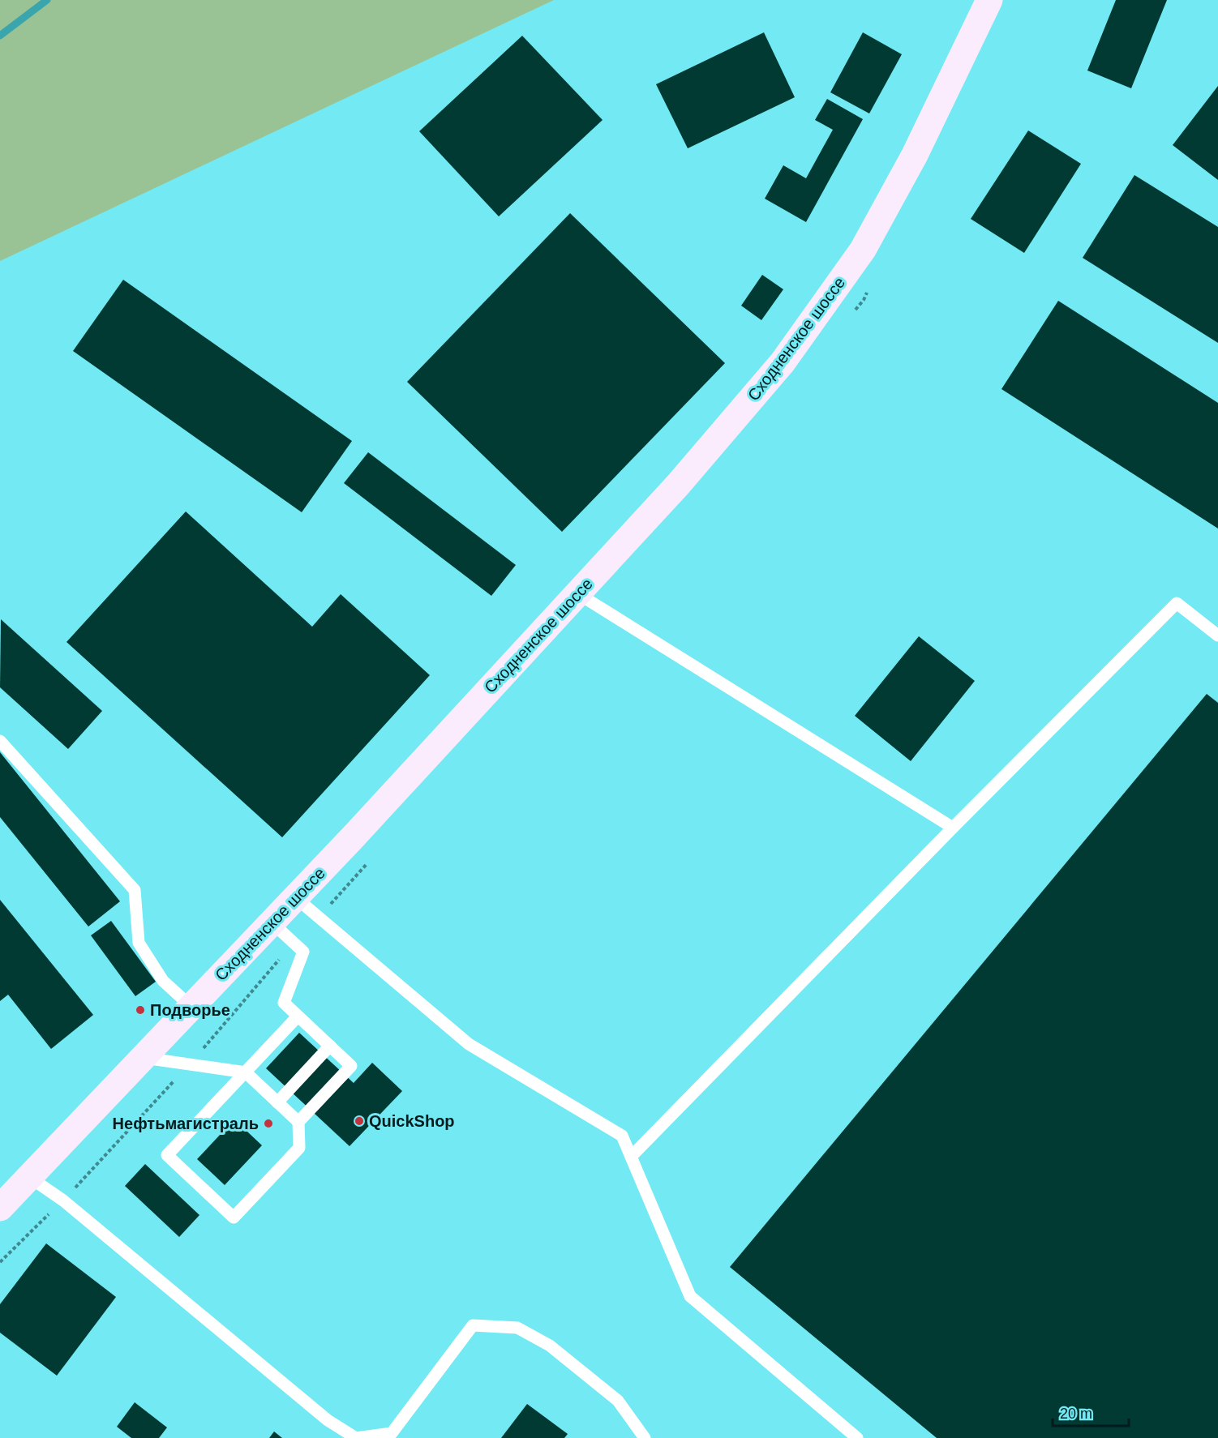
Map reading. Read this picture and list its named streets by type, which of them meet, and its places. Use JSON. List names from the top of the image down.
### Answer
{
  "streets": {
    "main road": ["Сходненское шоссе"]
  },
  "places": ["Подворье", "QuickShop", "Нефтьмагистраль"],
  "scale_bar": "20 m"
}
